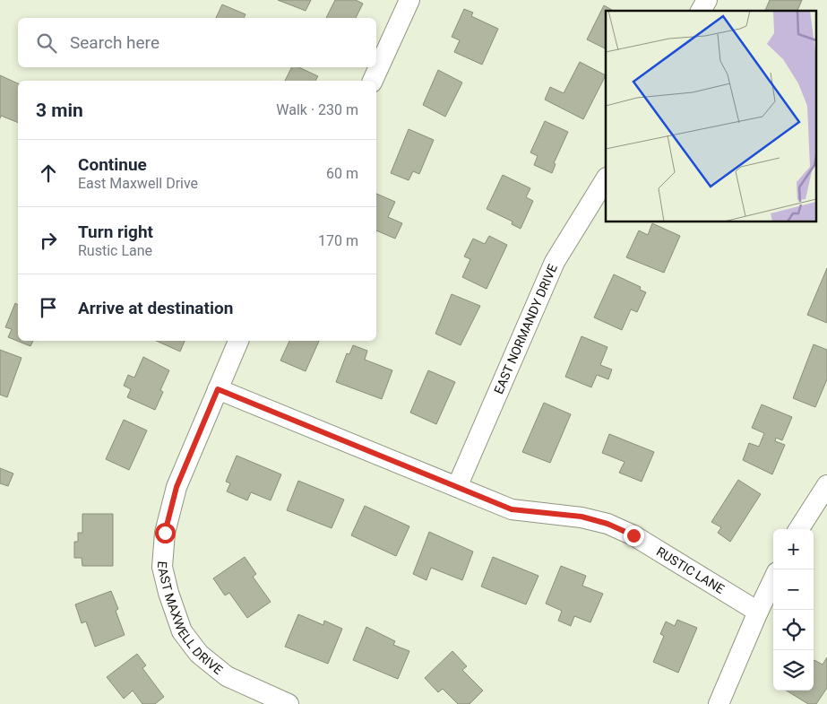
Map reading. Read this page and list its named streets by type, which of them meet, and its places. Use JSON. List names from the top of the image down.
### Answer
{
  "streets": {
    "street": ["EAST NORMANDY DRIVE", "RUSTIC LANE", "EAST MAXWELL DRIVE"]
  },
  "crossings": [
    ["EAST NORMANDY DRIVE", "RUSTIC LANE"],
    ["RUSTIC LANE", "EAST MAXWELL DRIVE"]
  ],
  "page": {
    "search": "Search here",
    "heading": ["3 min", "Walk · 230 m"],
    "list": [
      ["Continue", "East Maxwell Drive", "60 m"],
      ["Turn right", "Rustic Lane", "170 m"],
      "Arrive at destination"
    ],
    "map_buttons": ["+", "−"]
  }
}
